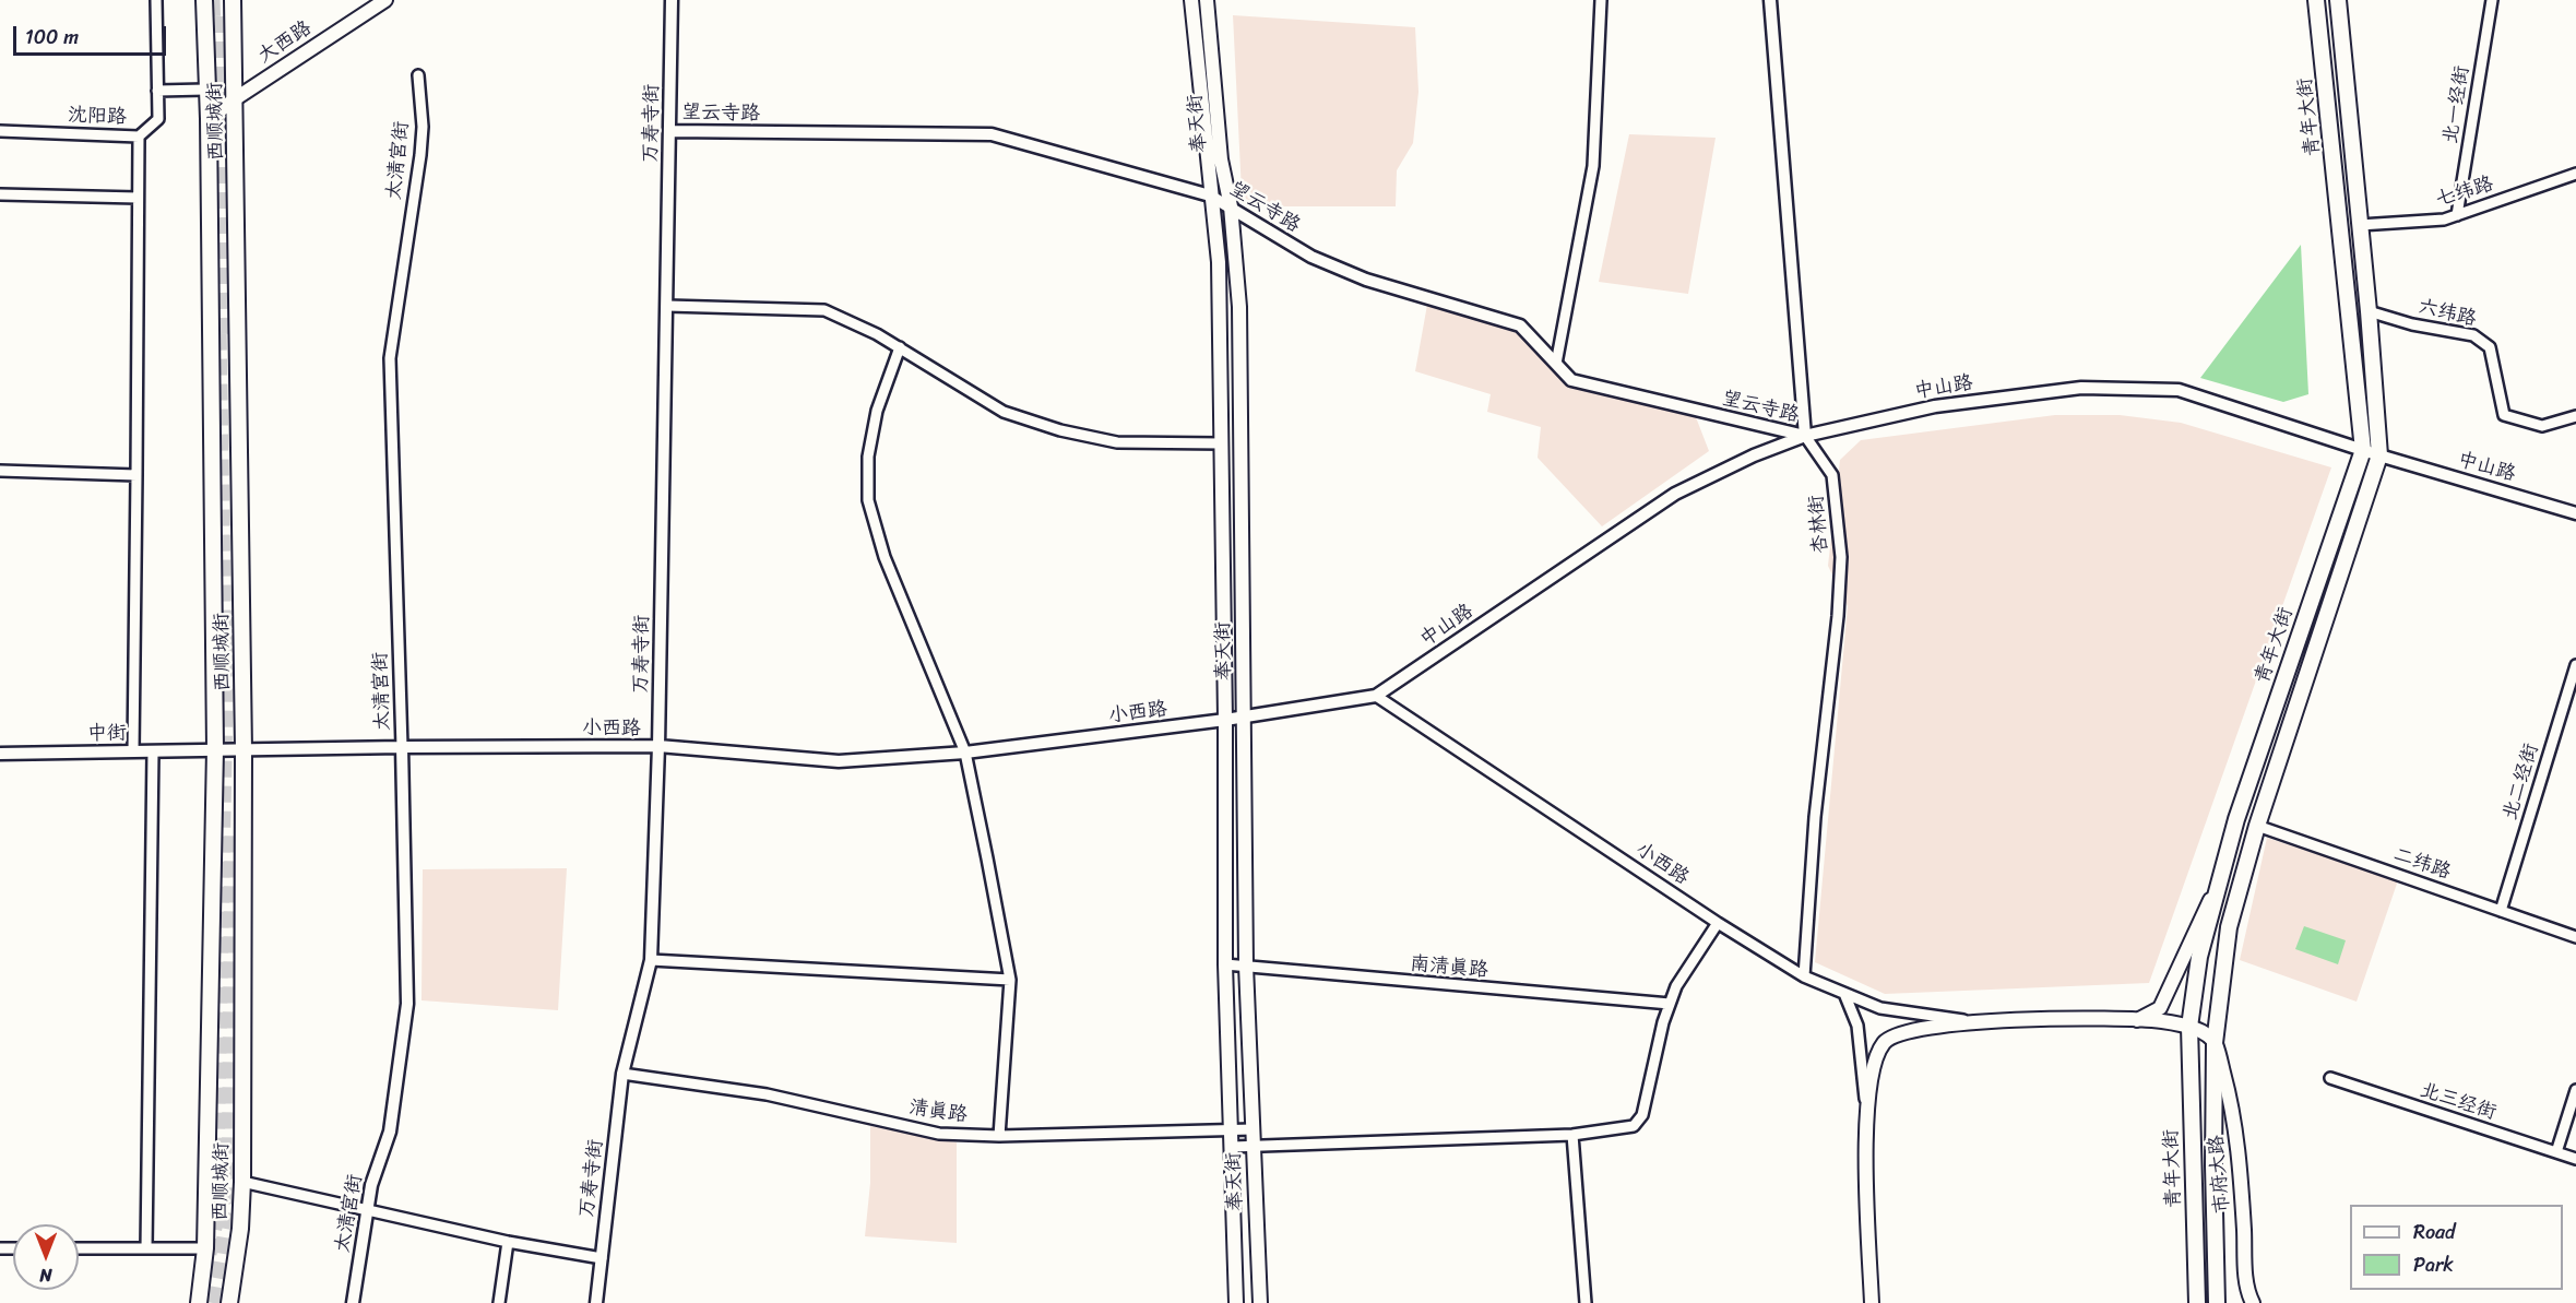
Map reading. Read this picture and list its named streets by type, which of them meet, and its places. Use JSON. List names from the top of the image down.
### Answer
{
  "streets": {
    "main road": [
      "大西路",
      "青年大街",
      "西顺城街",
      "奉天街",
      "市府大路"
    ],
    "street": [
      "北一经街",
      "望云寺路",
      "沈阳路",
      "万寿寺街",
      "太清宫街",
      "七纬路",
      "六纬路",
      "中山路",
      "杏林街",
      "小西路",
      "中街",
      "北二经街",
      "二纬路",
      "南清真路",
      "北三经街",
      "清真路"
    ]
  },
  "crossings": [
    ["大西路", "西顺城街"],
    ["北一经街", "七纬路"],
    ["望云寺路", "万寿寺街"],
    ["望云寺路", "奉天街"],
    ["望云寺路", "中山路"],
    ["望云寺路", "杏林街"],
    ["青年大街", "七纬路"],
    ["青年大街", "六纬路"],
    ["青年大街", "中山路"],
    ["青年大街", "二纬路"],
    ["青年大街", "市府大路"],
    ["西顺城街", "小西路"],
    ["西顺城街", "中街"],
    ["万寿寺街", "小西路"],
    ["万寿寺街", "清真路"],
    ["奉天街", "小西路"],
    ["奉天街", "南清真路"],
    ["奉天街", "清真路"],
    ["太清宫街", "小西路"],
    ["中山路", "杏林街"],
    ["中山路", "小西路"],
    ["杏林街", "小西路"],
    ["小西路", "中街"],
    ["北二经街", "二纬路"]
  ],
  "legend": ["Road", "Park"],
  "scale_bar": "100 m",
  "north": "bottom"
}
